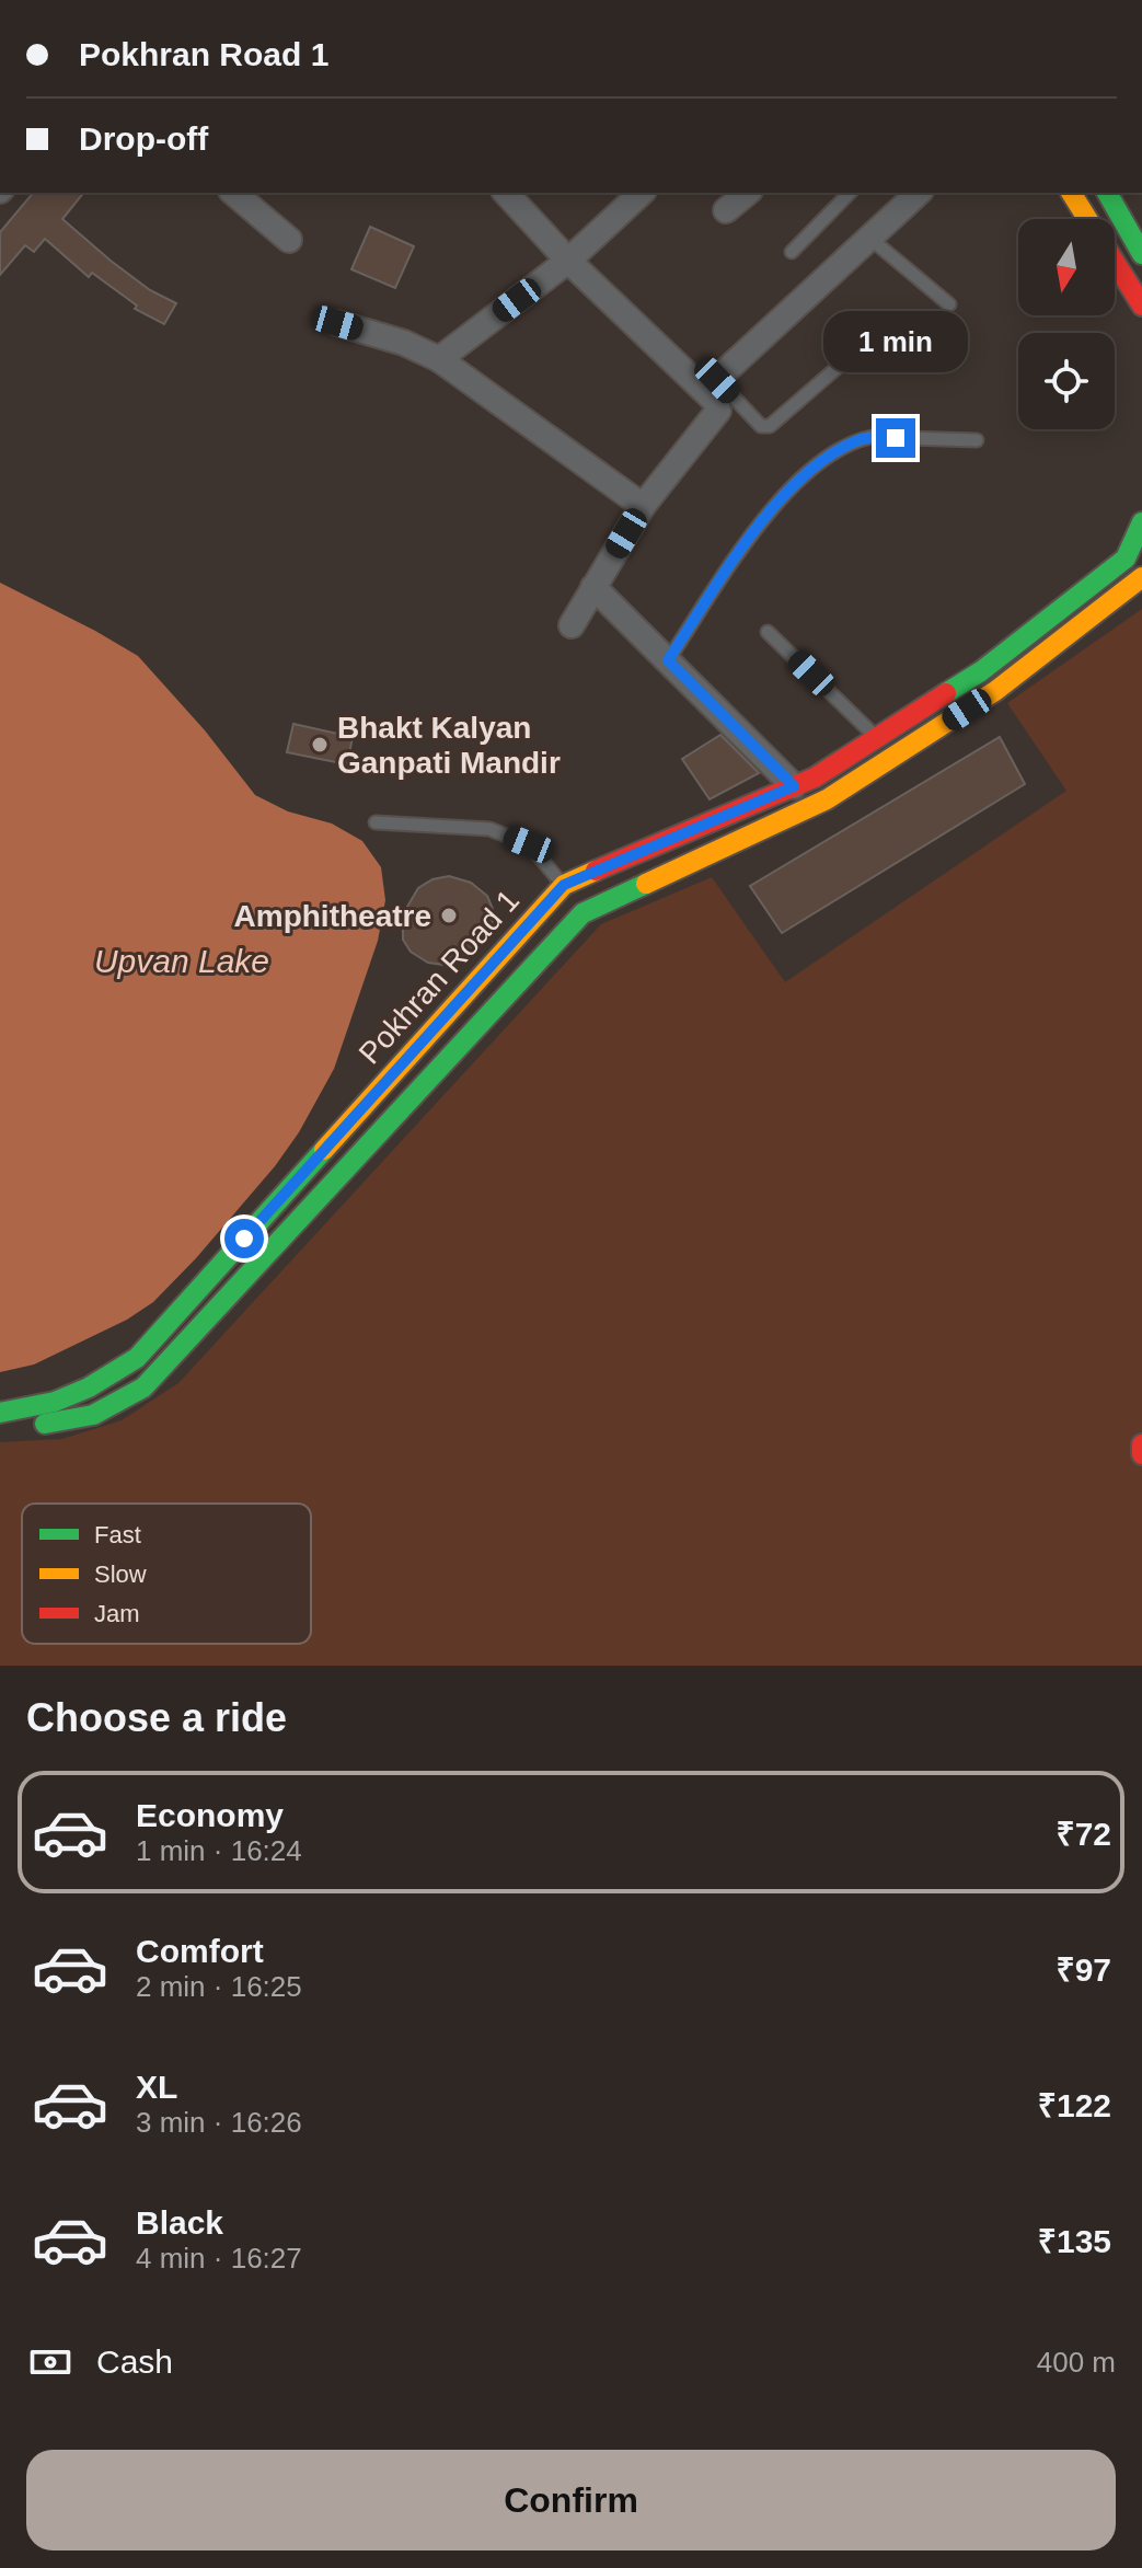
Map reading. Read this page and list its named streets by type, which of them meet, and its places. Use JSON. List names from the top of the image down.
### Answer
{
  "streets": {
    "main road": ["Pokhran Road 1"]
  },
  "water": ["Upvan Lake"],
  "places": ["Bhakt Kalyan Ganpati Mandir", "Amphitheatre"],
  "legend": ["Fast", "Slow", "Jam"],
  "north": "bottom",
  "page": {
    "banner": ["Pokhran Road 1", "Drop-off"],
    "bubble": "1 min",
    "heading": "Choose a ride",
    "list": [
      {
        "name": "Economy",
        "note": "1 min · 16:24",
        "value": "₹72"
      },
      {
        "name": "Comfort",
        "note": "2 min · 16:25",
        "value": "₹97"
      },
      {
        "name": "XL",
        "note": "3 min · 16:26",
        "value": "₹122"
      },
      {
        "name": "Black",
        "note": "4 min · 16:27",
        "value": "₹135"
      }
    ],
    "pay": ["Cash", "400 m"],
    "buttons": "Confirm"
  }
}
